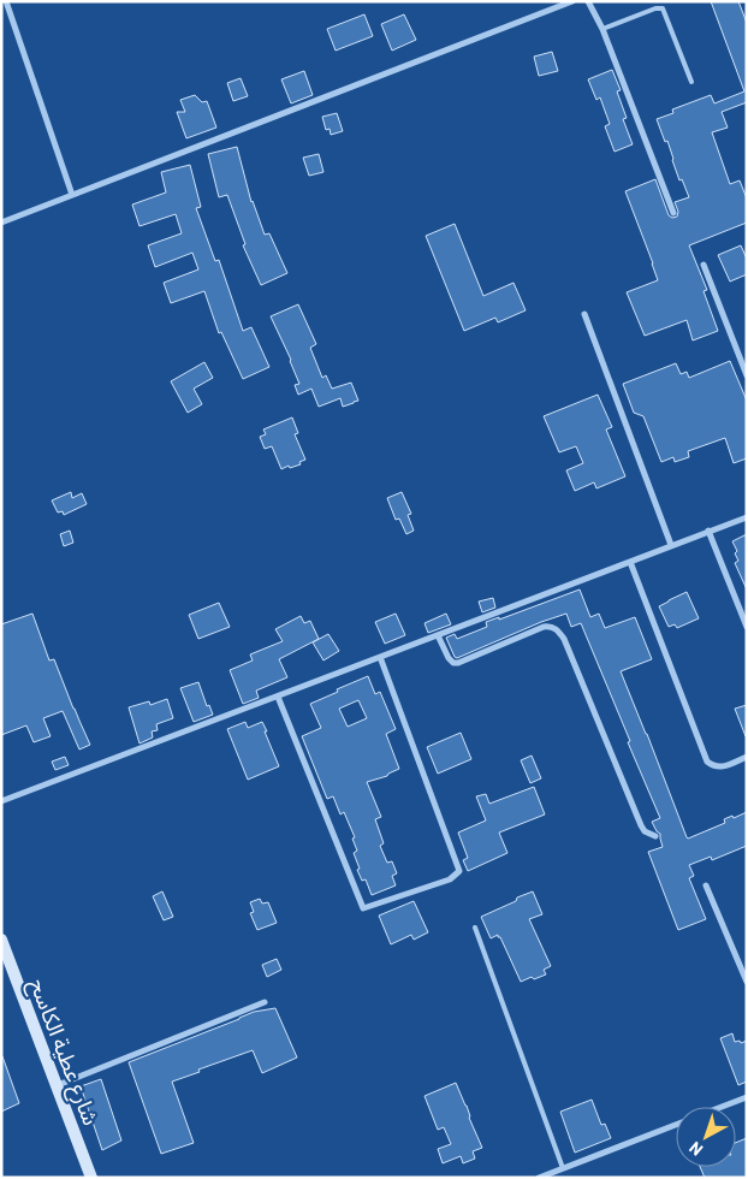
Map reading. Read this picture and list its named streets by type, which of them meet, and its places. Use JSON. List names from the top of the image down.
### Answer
{
  "streets": {
    "street": ["شارع عطية الكاسح"]
  },
  "north": "bottom left"
}
